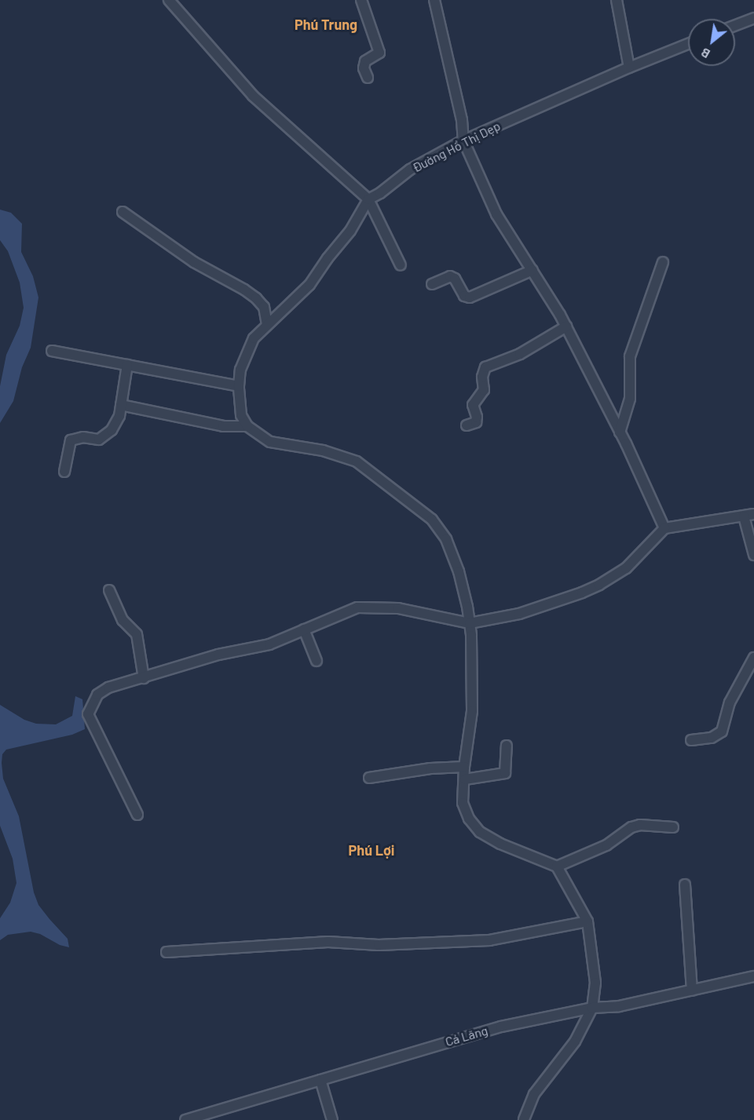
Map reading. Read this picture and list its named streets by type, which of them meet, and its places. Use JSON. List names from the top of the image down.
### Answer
{
  "streets": {
    "street": ["Đường Hồ Thị Dẹp", "Cá Lăng"]
  },
  "districts": ["Phú Trung", "Phú Lợi"],
  "north": "bottom left"
}
